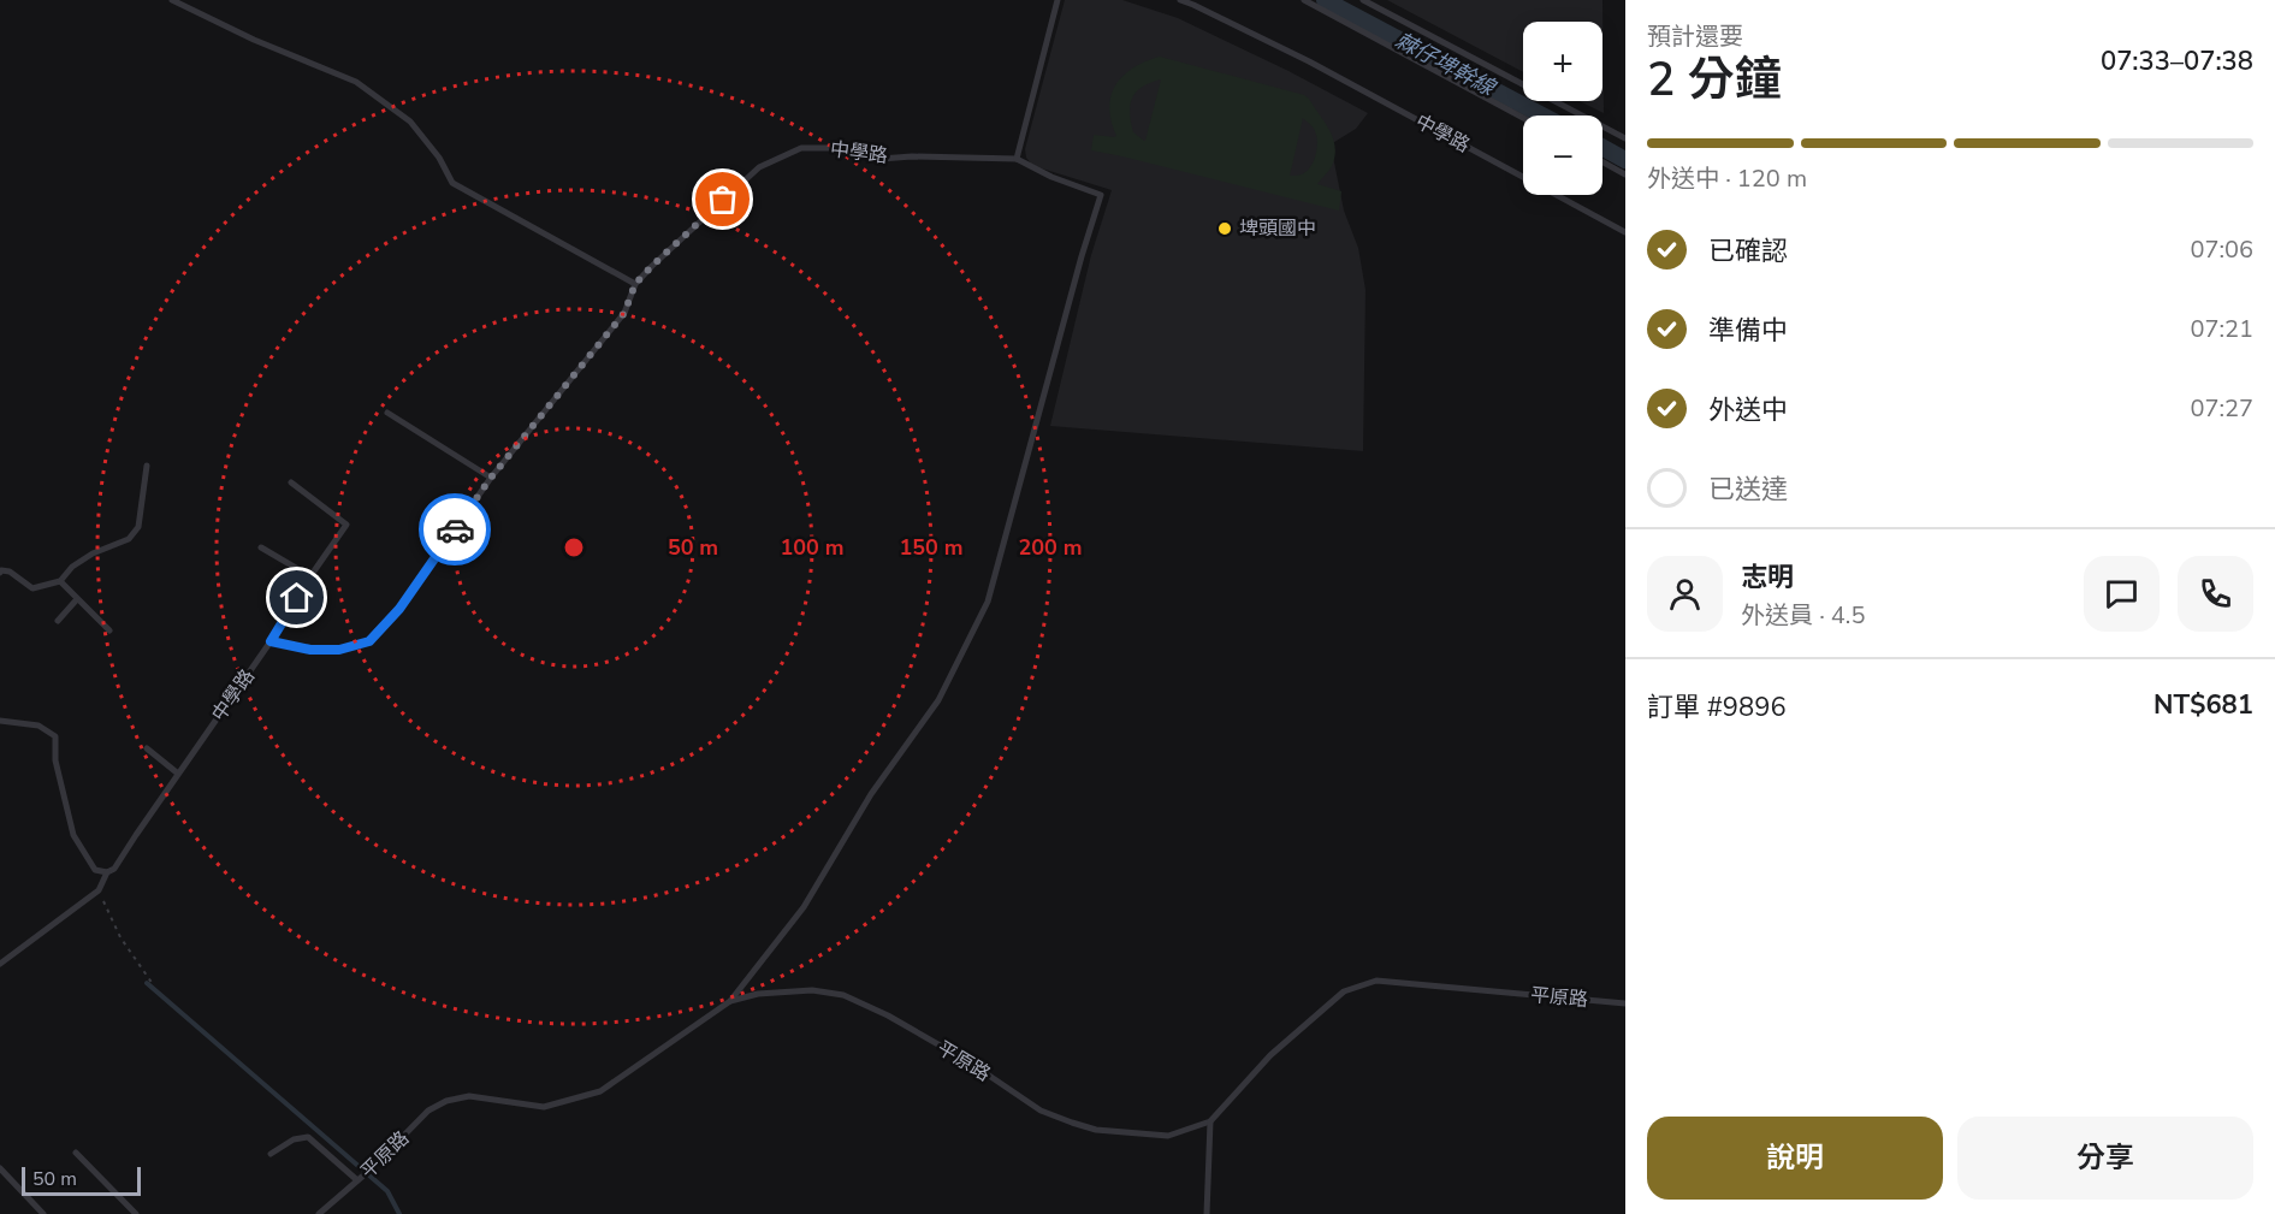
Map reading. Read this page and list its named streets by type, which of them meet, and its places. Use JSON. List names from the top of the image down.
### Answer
{
  "streets": {
    "lane": ["中學路", "平原路"]
  },
  "water": ["棘仔埤幹線"],
  "places": ["埤頭國中"],
  "scale_bar": "50 m",
  "page": {
    "heading": ["2 分鐘", "預計還要", "07:33–07:38"],
    "panel": [
      "志明",
      "外送員 · 4.5",
      "訂單 #9896",
      "NT$681"
    ],
    "map_buttons": ["+", "−"],
    "bar": "外送中 · 120 m",
    "list": [
      ["已確認", "07:06"],
      ["準備中", "07:21"],
      ["外送中", "07:27"],
      "已送達"
    ],
    "buttons": ["說明", "分享"],
    "scale": "50 m"
  },
  "rings": [
    "50 m",
    "100 m",
    "150 m",
    "200 m"
  ]
}
